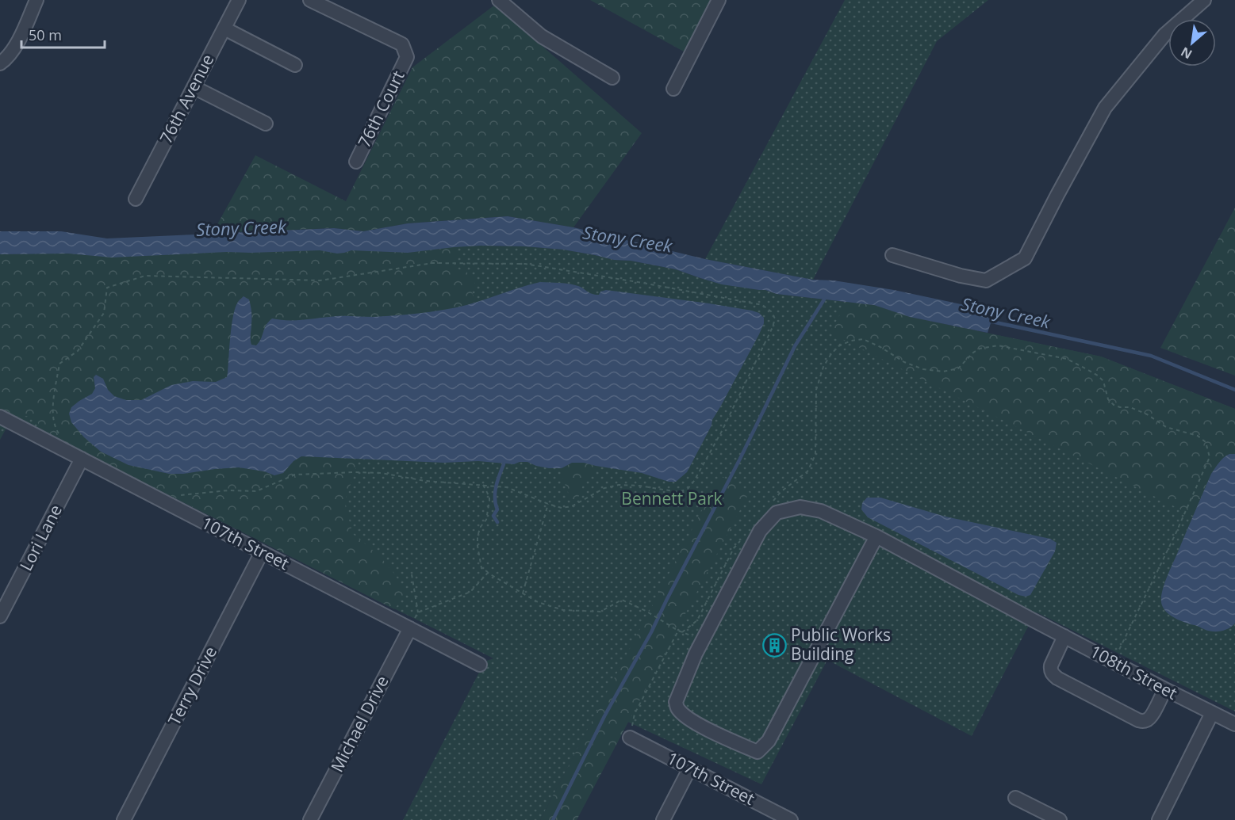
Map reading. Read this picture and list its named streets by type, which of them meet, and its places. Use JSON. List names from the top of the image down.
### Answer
{
  "streets": {
    "street": [
      "76th Avenue",
      "76th Court",
      "Lori Lane",
      "107th Street",
      "108th Street",
      "Terry Drive",
      "Michael Drive"
    ]
  },
  "crossings": [
    ["Lori Lane", "107th Street"],
    ["107th Street", "Terry Drive"],
    ["107th Street", "Michael Drive"]
  ],
  "water": ["Stony Creek"],
  "parks": ["Bennett Park"],
  "places": {
    "building": ["Public Works Building"]
  },
  "scale_bar": "50 m",
  "north": "bottom left"
}
